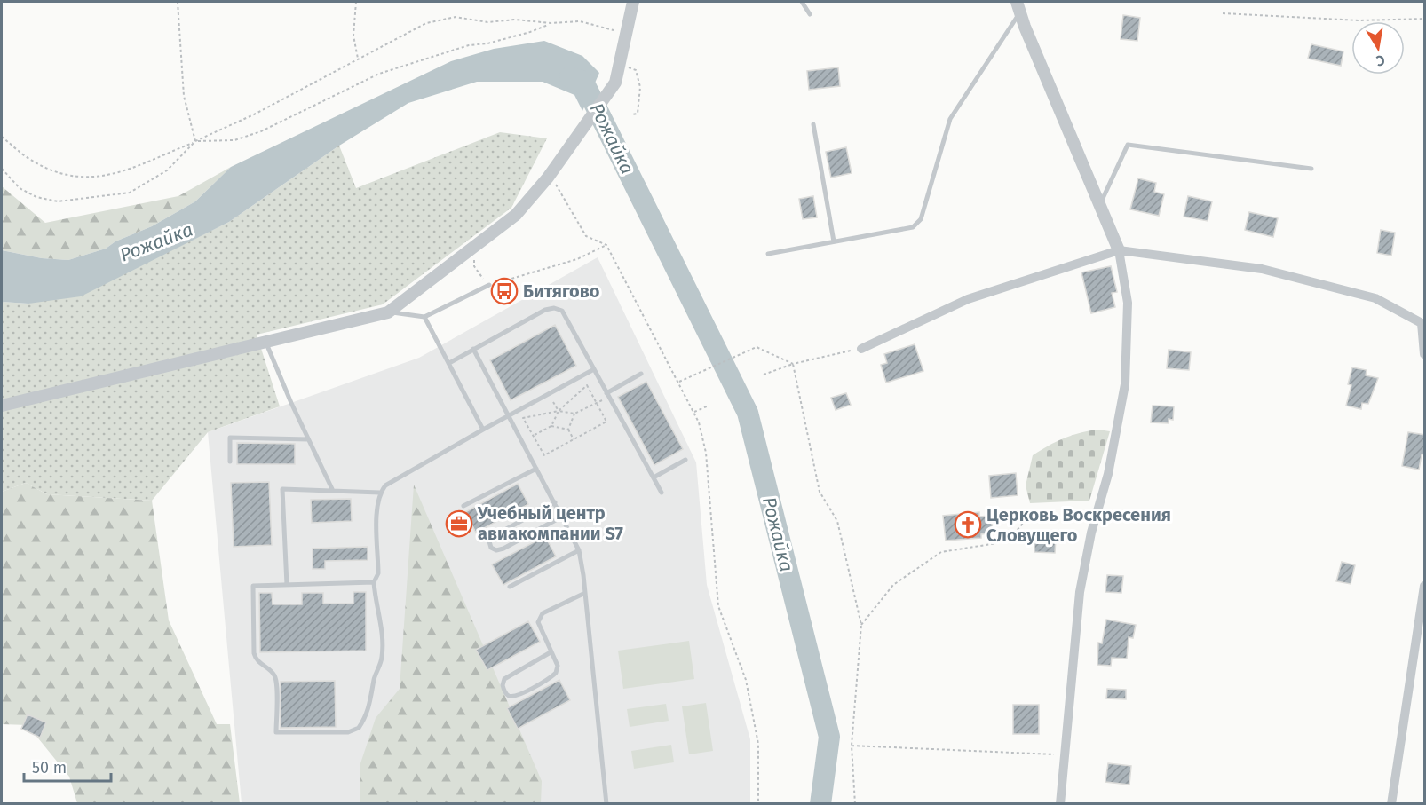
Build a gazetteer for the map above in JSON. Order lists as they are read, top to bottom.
{
  "water": ["Рожайка"],
  "places": {
    "bus stop": ["Битягово"],
    "office": ["Учебный центр авиакомпании S7"],
    "church": ["Церковь Воскресения Словущего"]
  },
  "scale_bar": "50 m",
  "north": "bottom"
}
